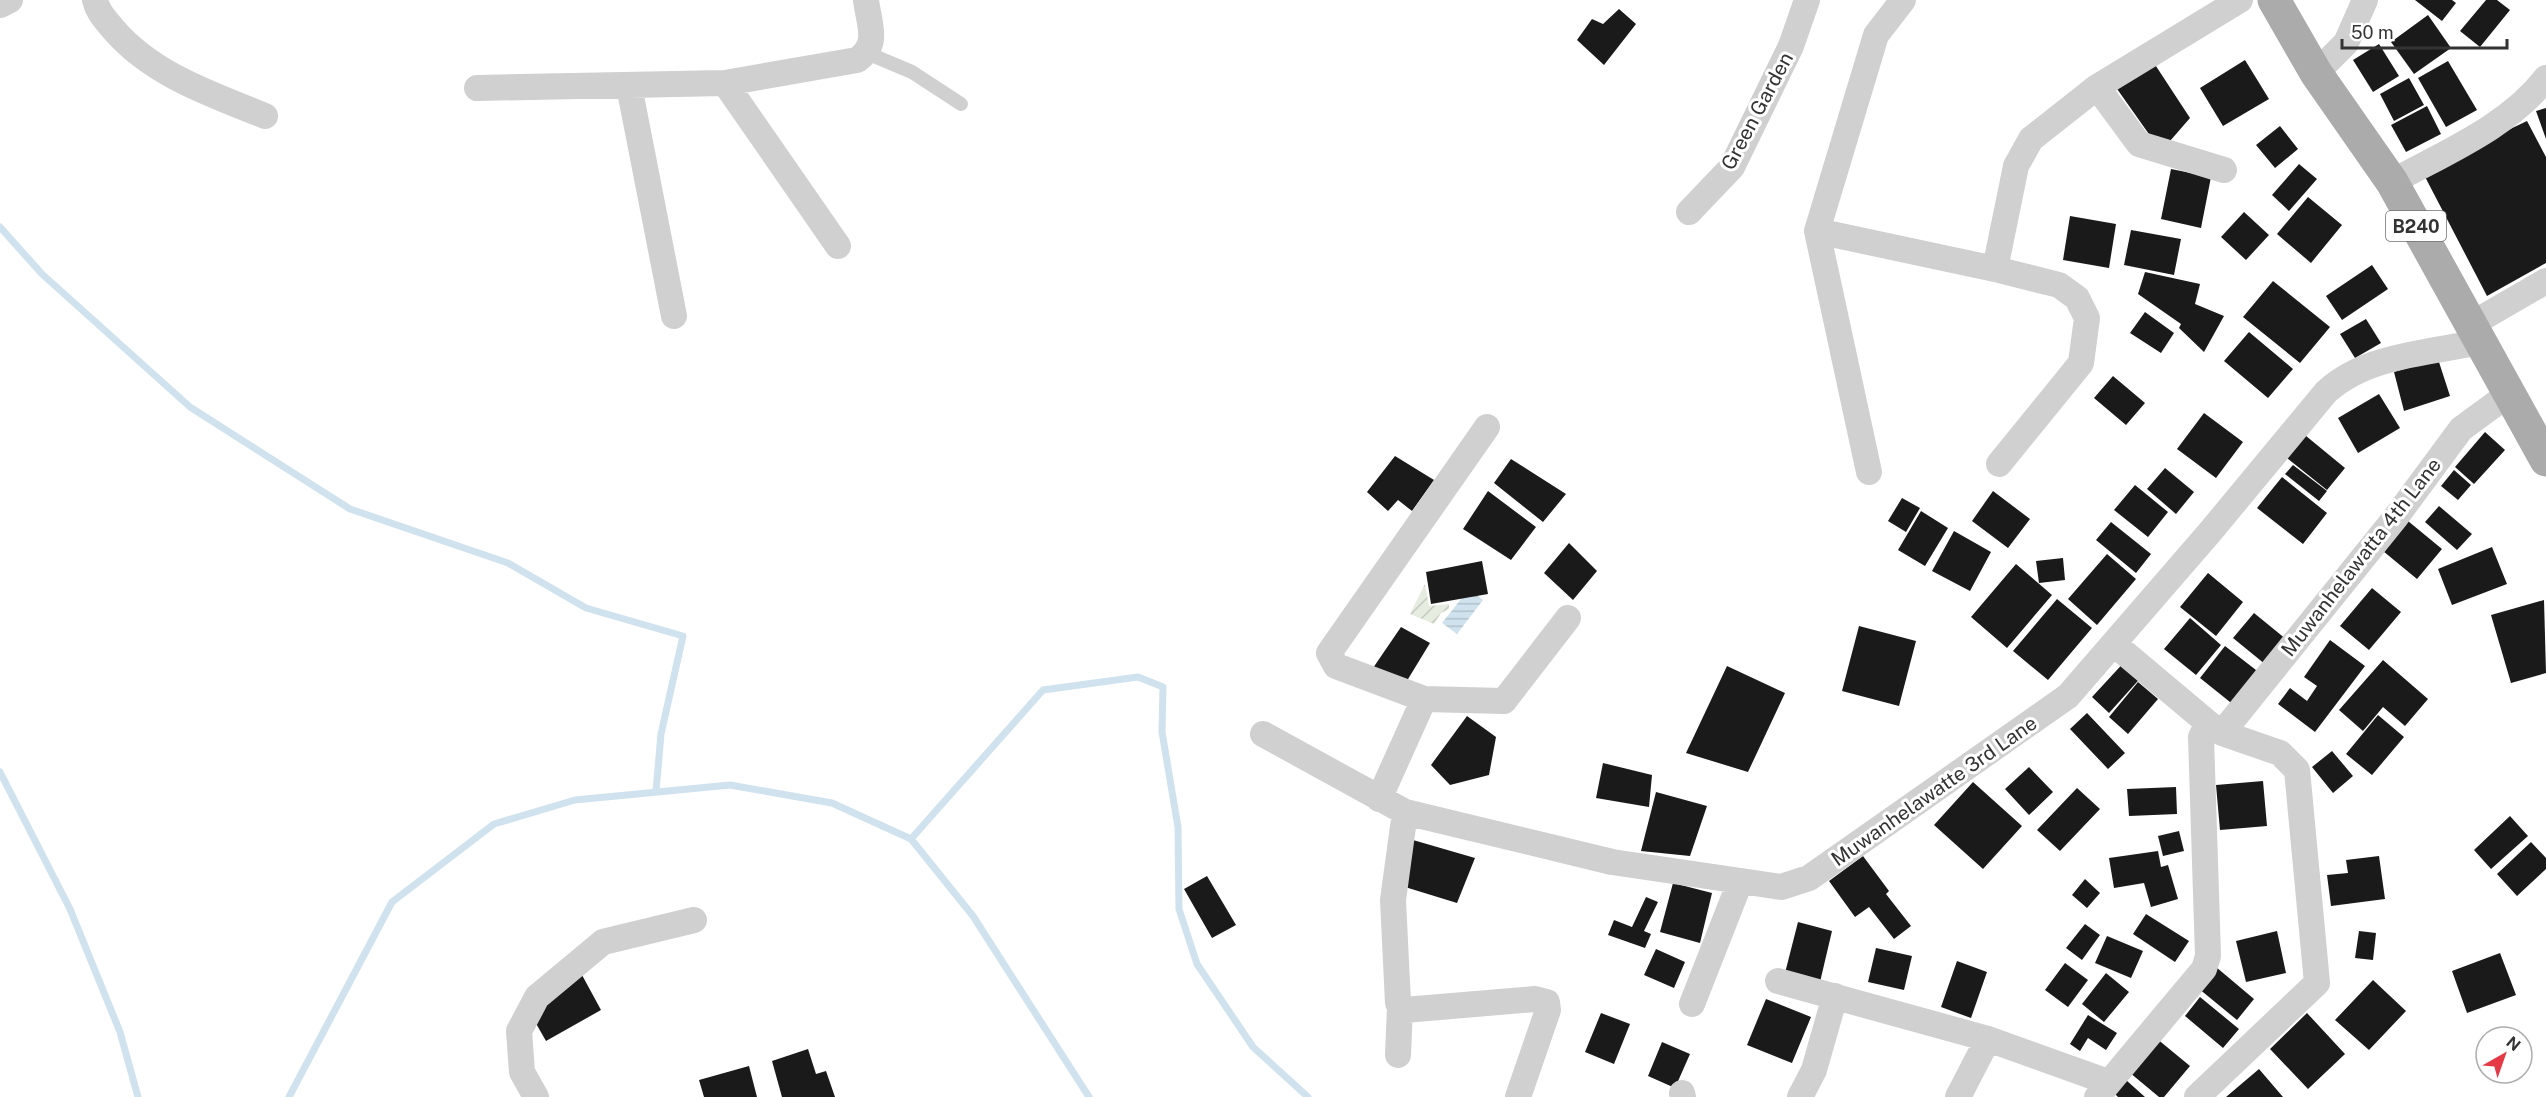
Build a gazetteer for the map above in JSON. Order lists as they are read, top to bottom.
{
  "streets": {
    "main road": ["B240"],
    "street": ["Green Garden", "Muwanhelawatta 4th Lane", "Muwanhelawatte 3rd Lane"]
  },
  "crossings": [
    ["B240", "Muwanhelawatta 4th Lane"],
    ["B240", "Muwanhelawatte 3rd Lane"]
  ],
  "scale_bar": "50 m",
  "north": "top right"
}
